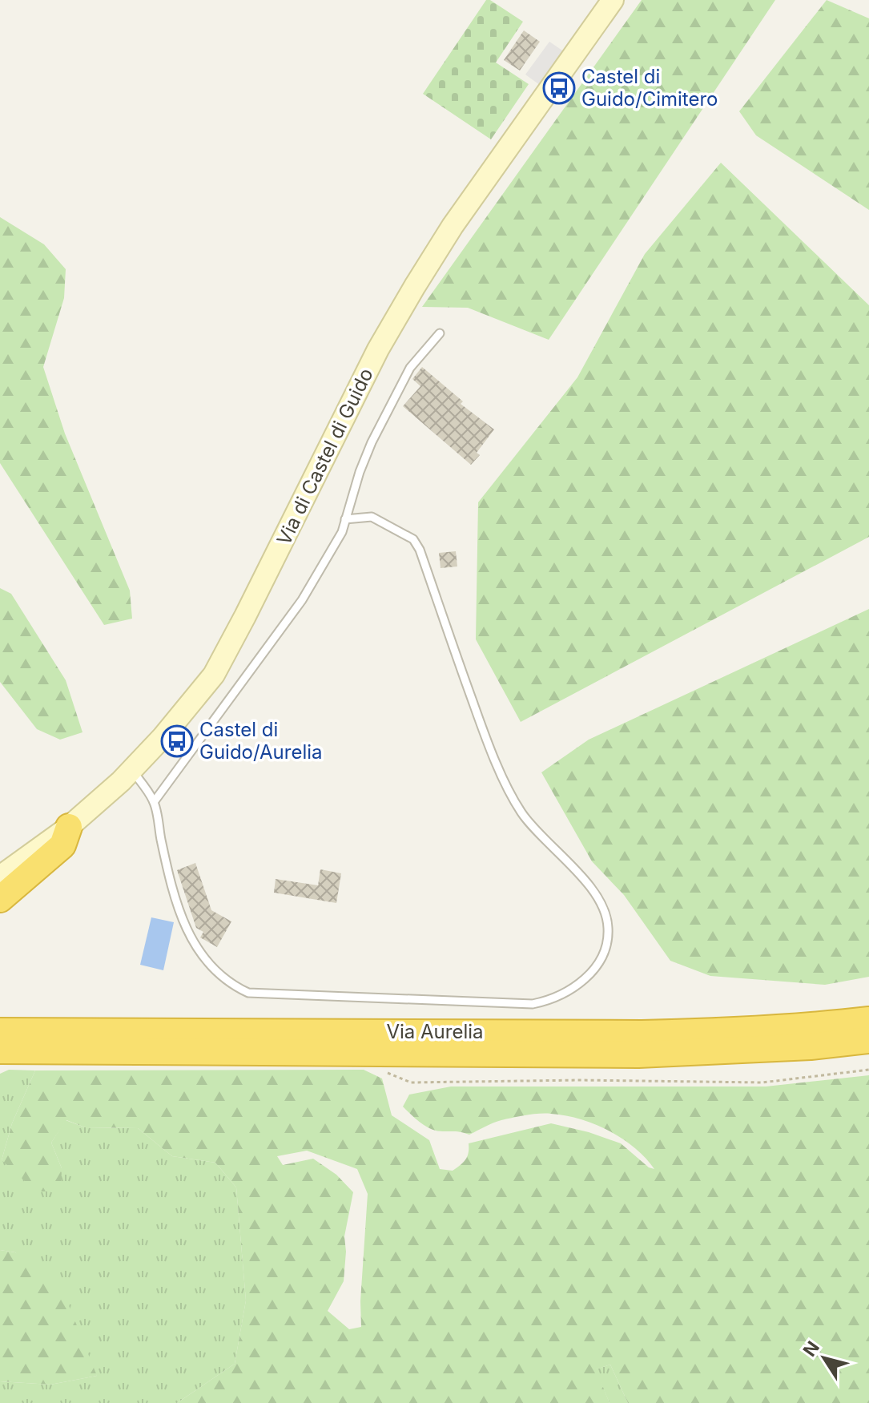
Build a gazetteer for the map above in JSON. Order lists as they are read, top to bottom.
{
  "streets": {
    "highway": ["Via Aurelia"],
    "street": ["Via di Castel di Guido"]
  },
  "places": {
    "bus stop": ["Castel di Guido/Cimitero", "Castel di Guido/Aurelia"]
  },
  "north": "top left"
}
